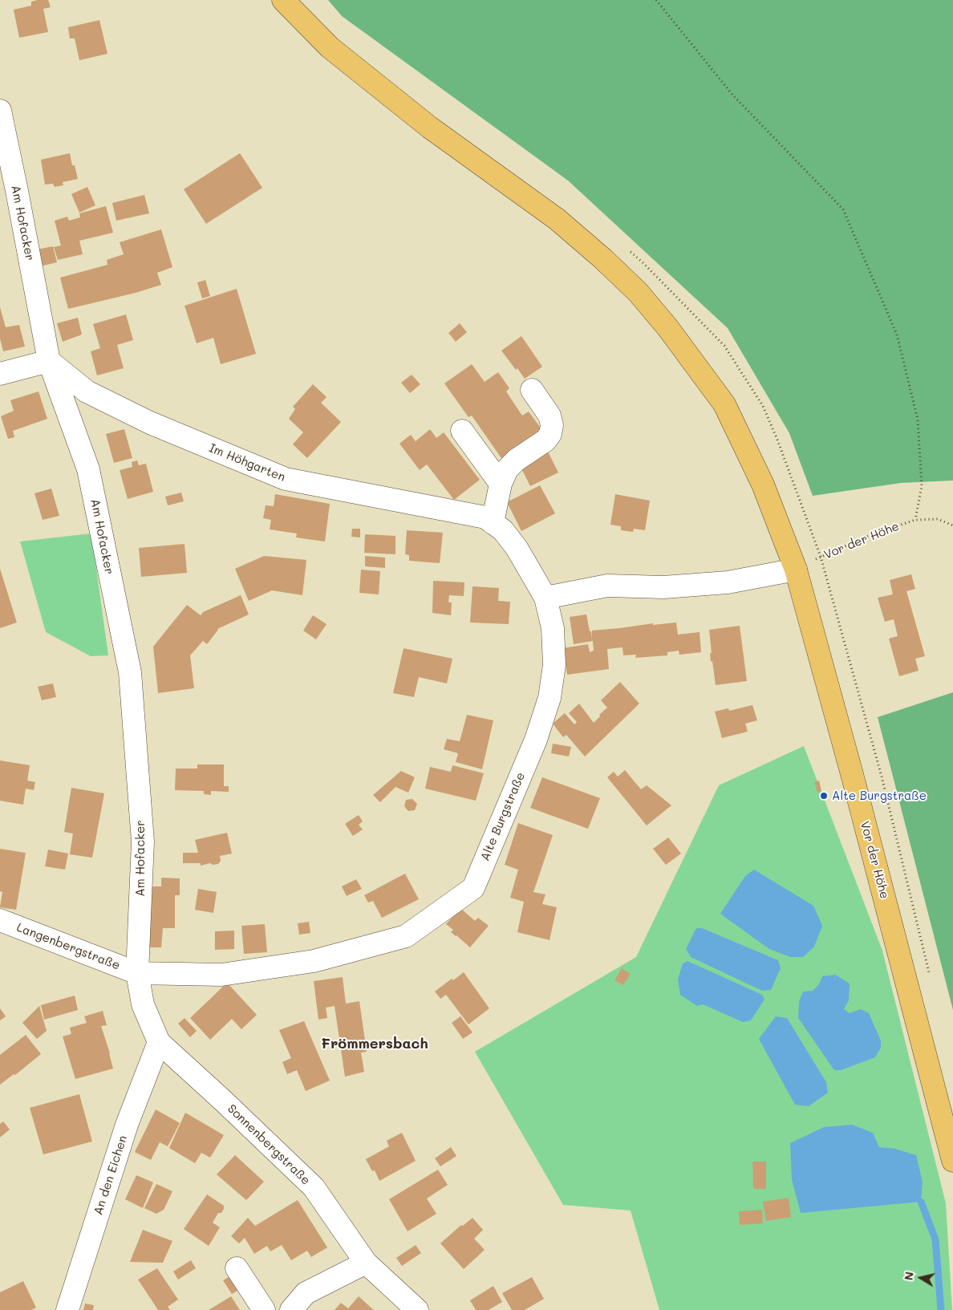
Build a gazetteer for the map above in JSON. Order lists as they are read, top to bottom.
{
  "streets": {
    "main road": ["Vor der Höhe"],
    "street": [
      "Am Hofacker",
      "Im Höhgarten",
      "Alte Burgstraße",
      "Langenbergstraße",
      "Sonnenbergstraße",
      "An den Eichen"
    ]
  },
  "crossings": [
    ["Am Hofacker", "Im Höhgarten"],
    ["Am Hofacker", "Alte Burgstraße"],
    ["Am Hofacker", "Langenbergstraße"],
    ["Am Hofacker", "Sonnenbergstraße"],
    ["Im Höhgarten", "Alte Burgstraße"],
    ["Alte Burgstraße", "Langenbergstraße"],
    ["Alte Burgstraße", "Sonnenbergstraße"],
    ["Langenbergstraße", "Sonnenbergstraße"],
    ["Sonnenbergstraße", "An den Eichen"]
  ],
  "districts": ["Frömmersbach"],
  "places": ["Alte Burgstraße"],
  "north": "left"
}
